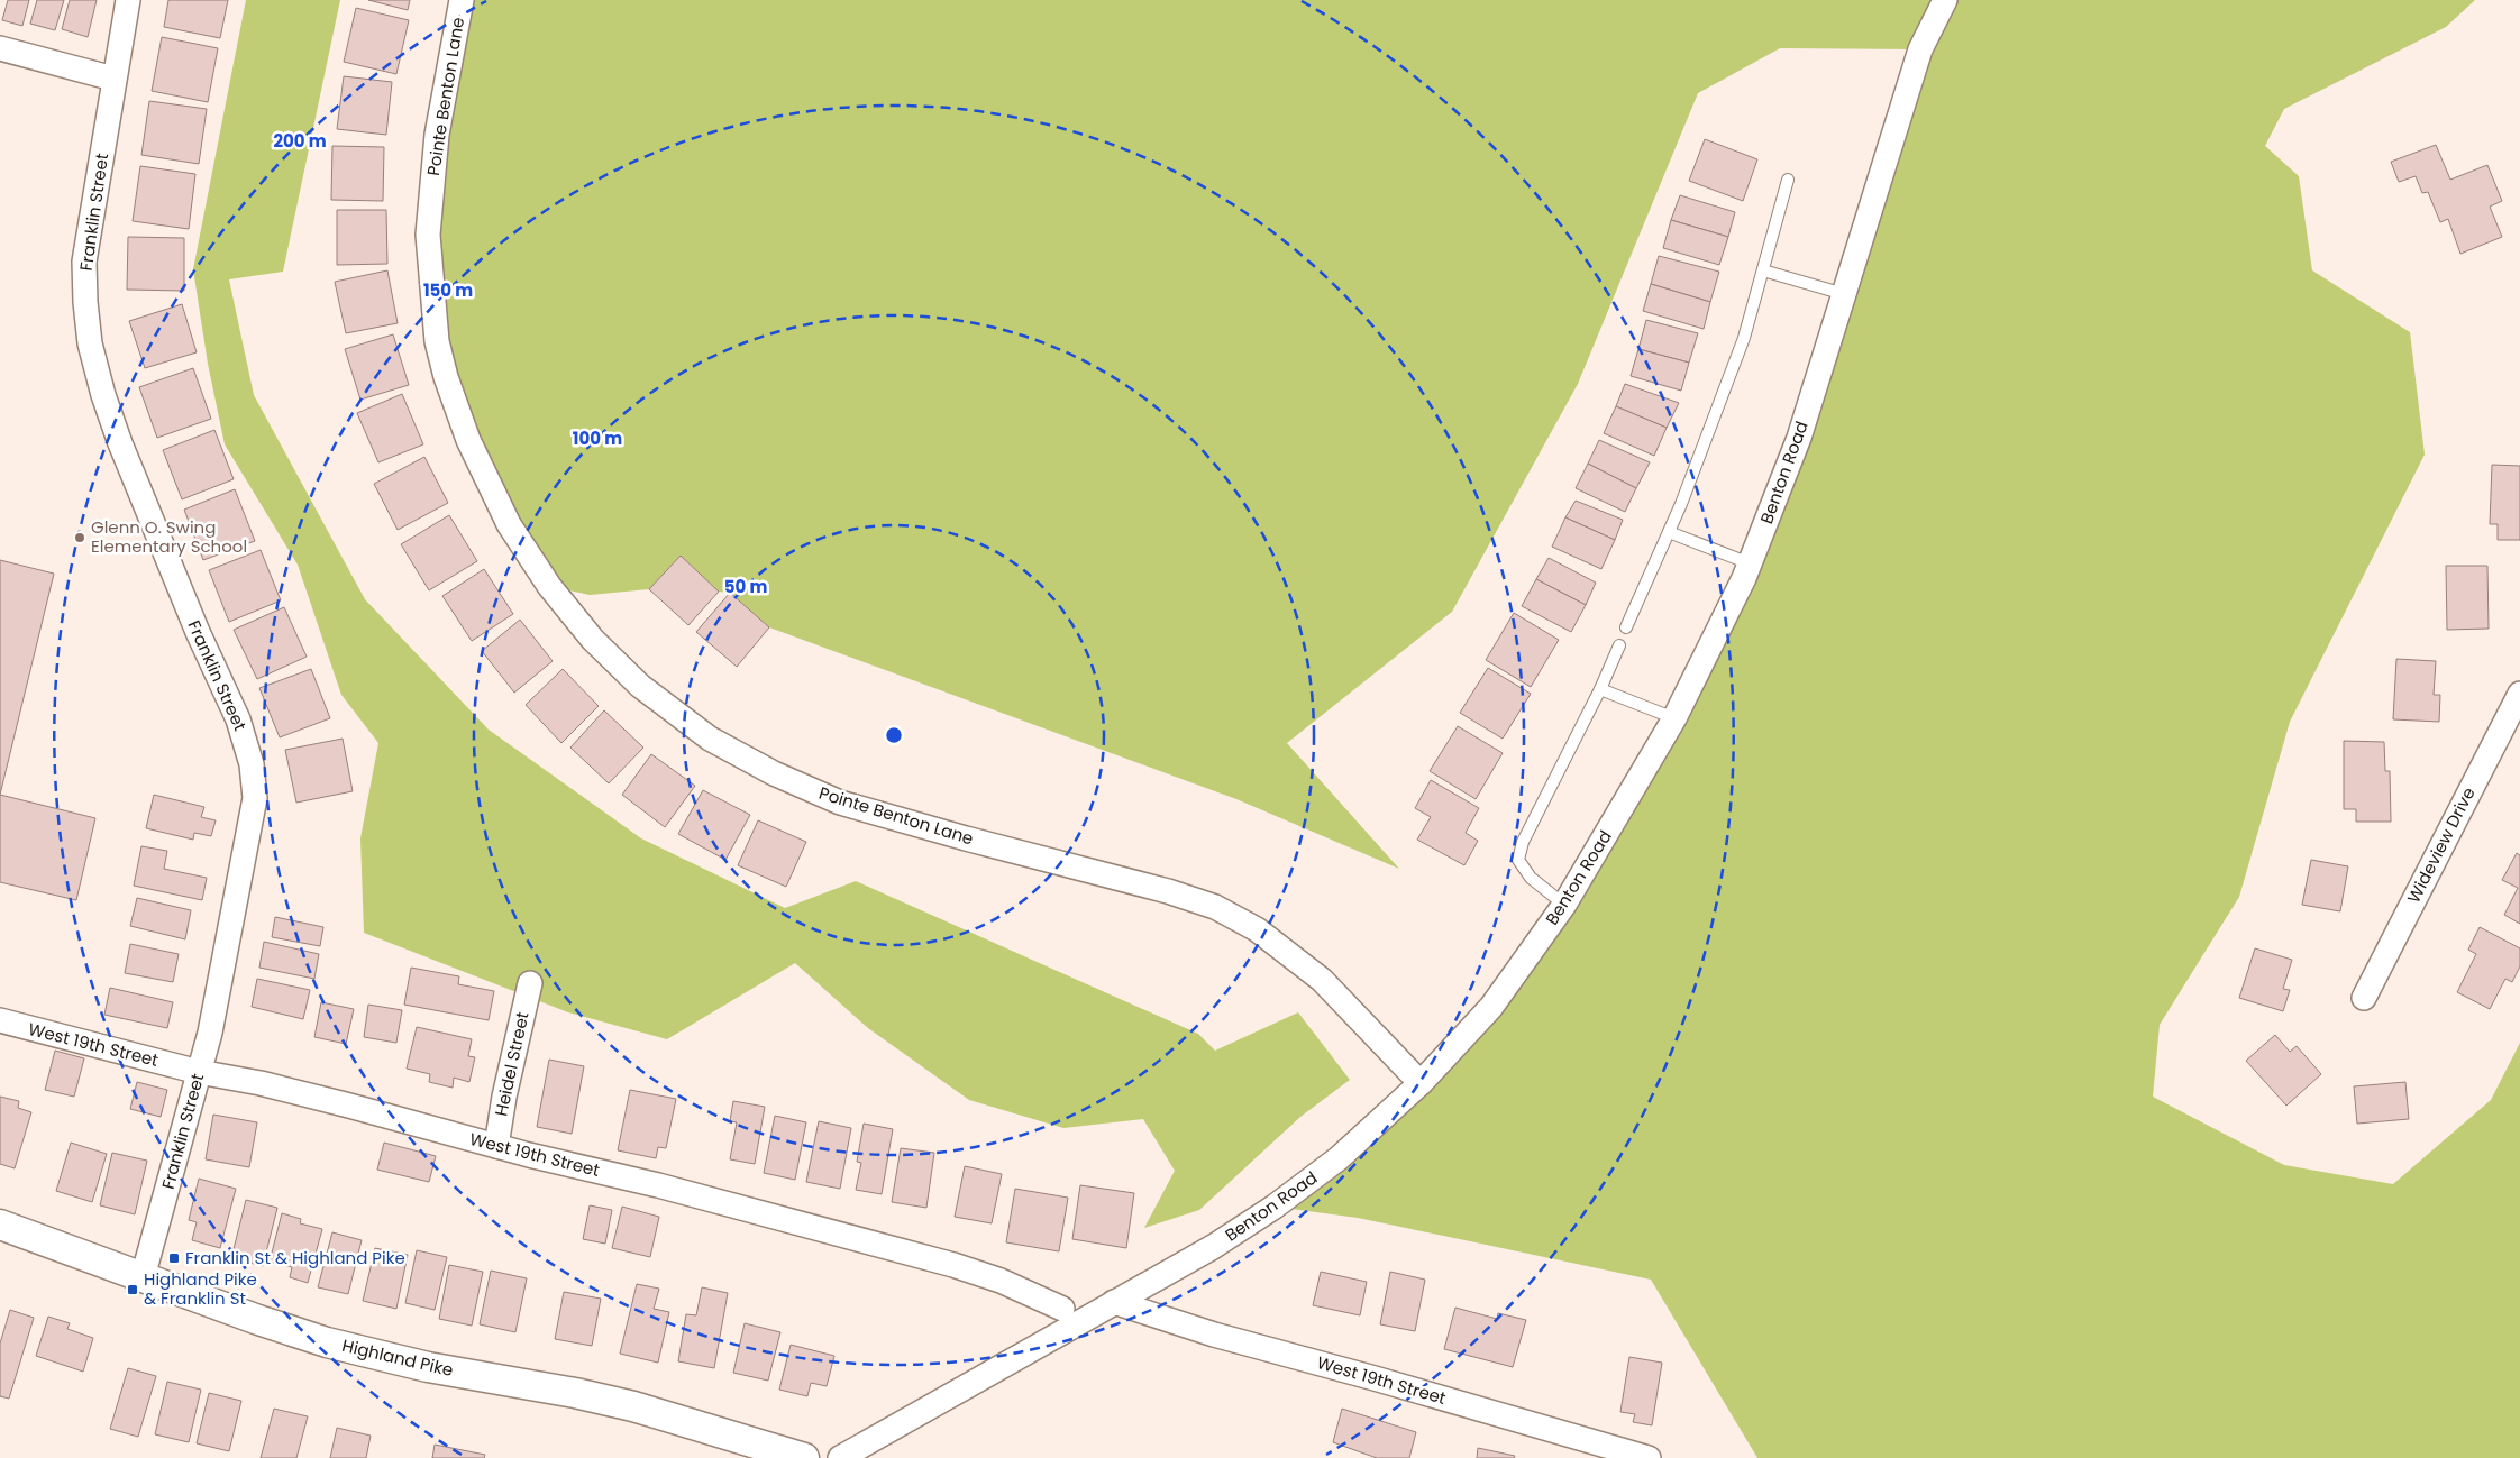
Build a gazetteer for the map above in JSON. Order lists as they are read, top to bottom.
{
  "streets": {
    "street": [
      "Pointe Benton Lane",
      "Franklin Street",
      "Benton Road",
      "Wideview Drive",
      "West 19th Street",
      "Heidel Street",
      "Highland Pike"
    ]
  },
  "crossings": [
    ["Pointe Benton Lane", "Benton Road"],
    ["Franklin Street", "West 19th Street"],
    ["Franklin Street", "Highland Pike"],
    ["Benton Road", "West 19th Street"],
    ["West 19th Street", "Heidel Street"]
  ],
  "places": {
    "other": ["Glenn O. Swing Elementary School"],
    "transit": ["Franklin St & Highland Pike", "Highland Pike & Franklin St"]
  },
  "rings": [
    "200 m",
    "150 m",
    "100 m",
    "50 m"
  ]
}
